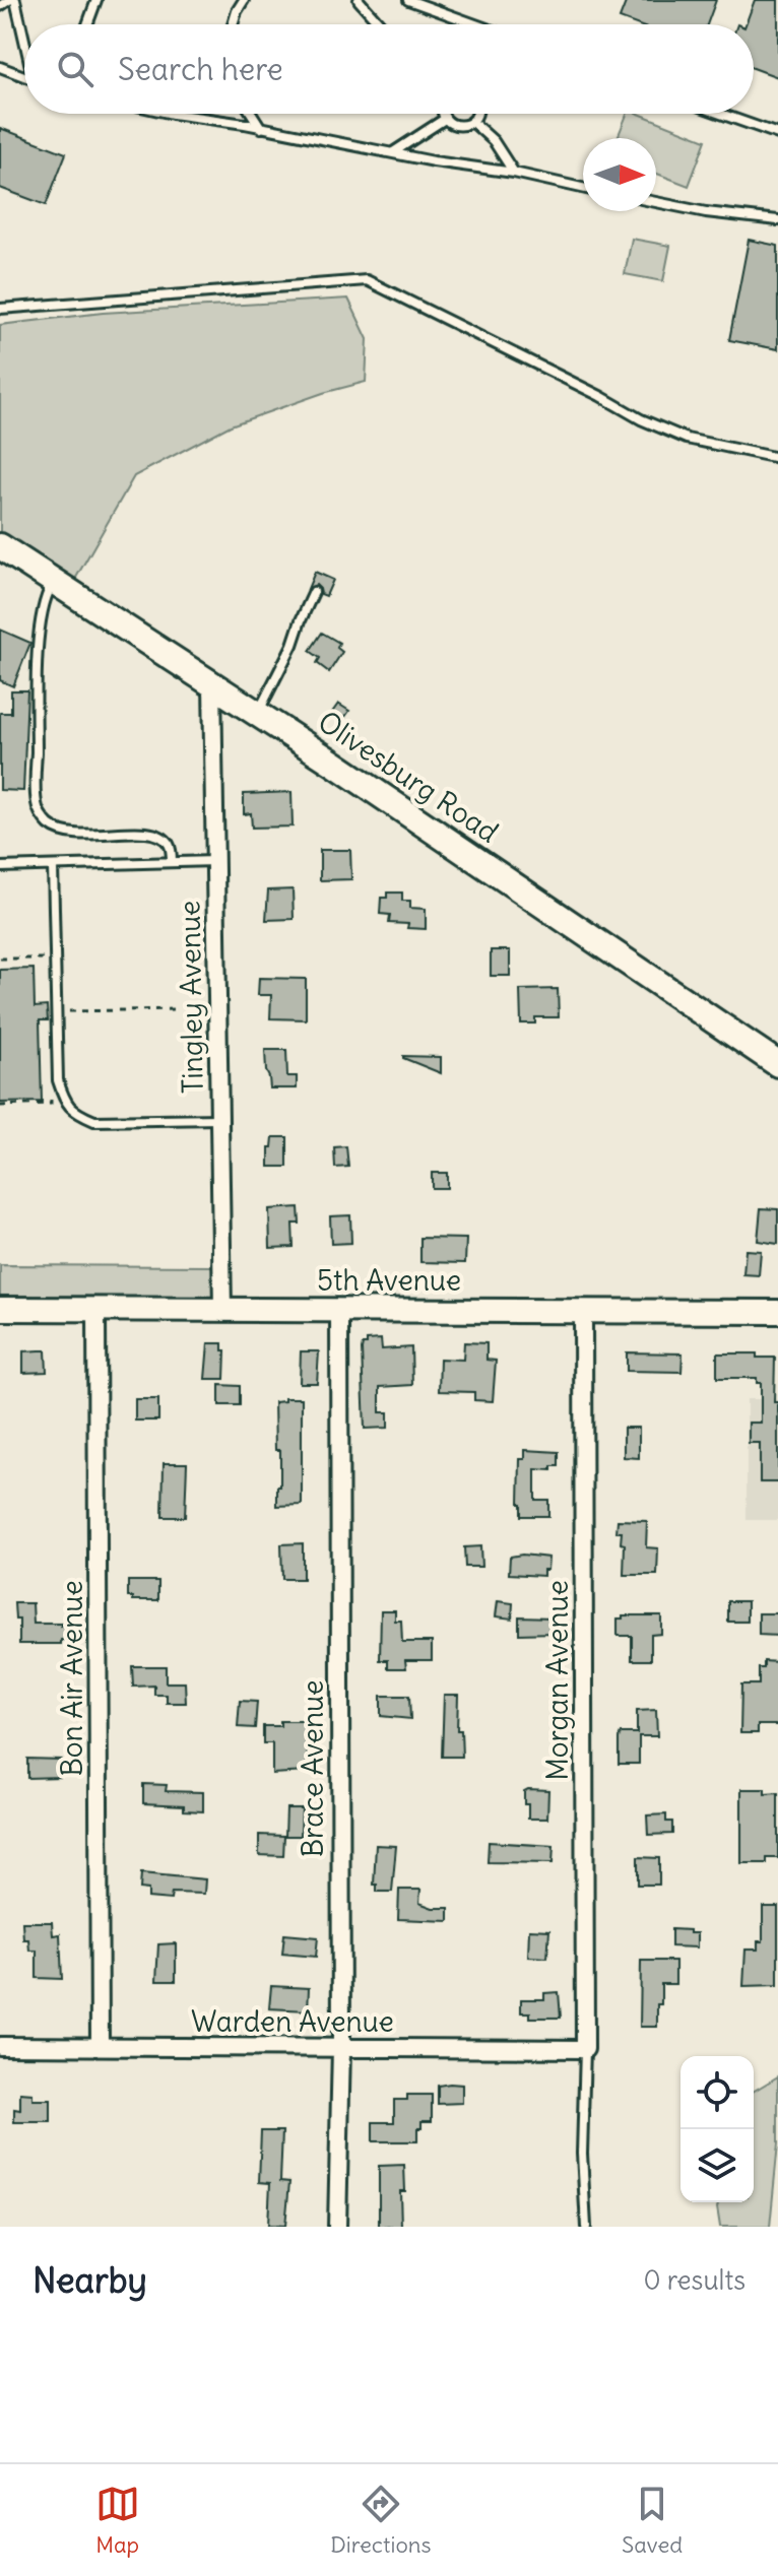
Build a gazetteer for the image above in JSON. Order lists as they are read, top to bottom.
{
  "streets": {
    "main road": ["Olivesburg Road"],
    "street": [
      "Tingley Avenue",
      "5th Avenue",
      "Bon Air Avenue",
      "Morgan Avenue",
      "Brace Avenue",
      "Warden Avenue"
    ]
  },
  "crossings": [
    ["Olivesburg Road", "Tingley Avenue"],
    ["Tingley Avenue", "5th Avenue"],
    ["5th Avenue", "Bon Air Avenue"],
    ["5th Avenue", "Morgan Avenue"],
    ["5th Avenue", "Brace Avenue"],
    ["Bon Air Avenue", "Warden Avenue"],
    ["Morgan Avenue", "Warden Avenue"],
    ["Brace Avenue", "Warden Avenue"]
  ],
  "north": "right",
  "page": {
    "search": "Search here",
    "heading": ["Nearby", "0 results"],
    "nav": ["Map", "Directions", "Saved"]
  }
}
